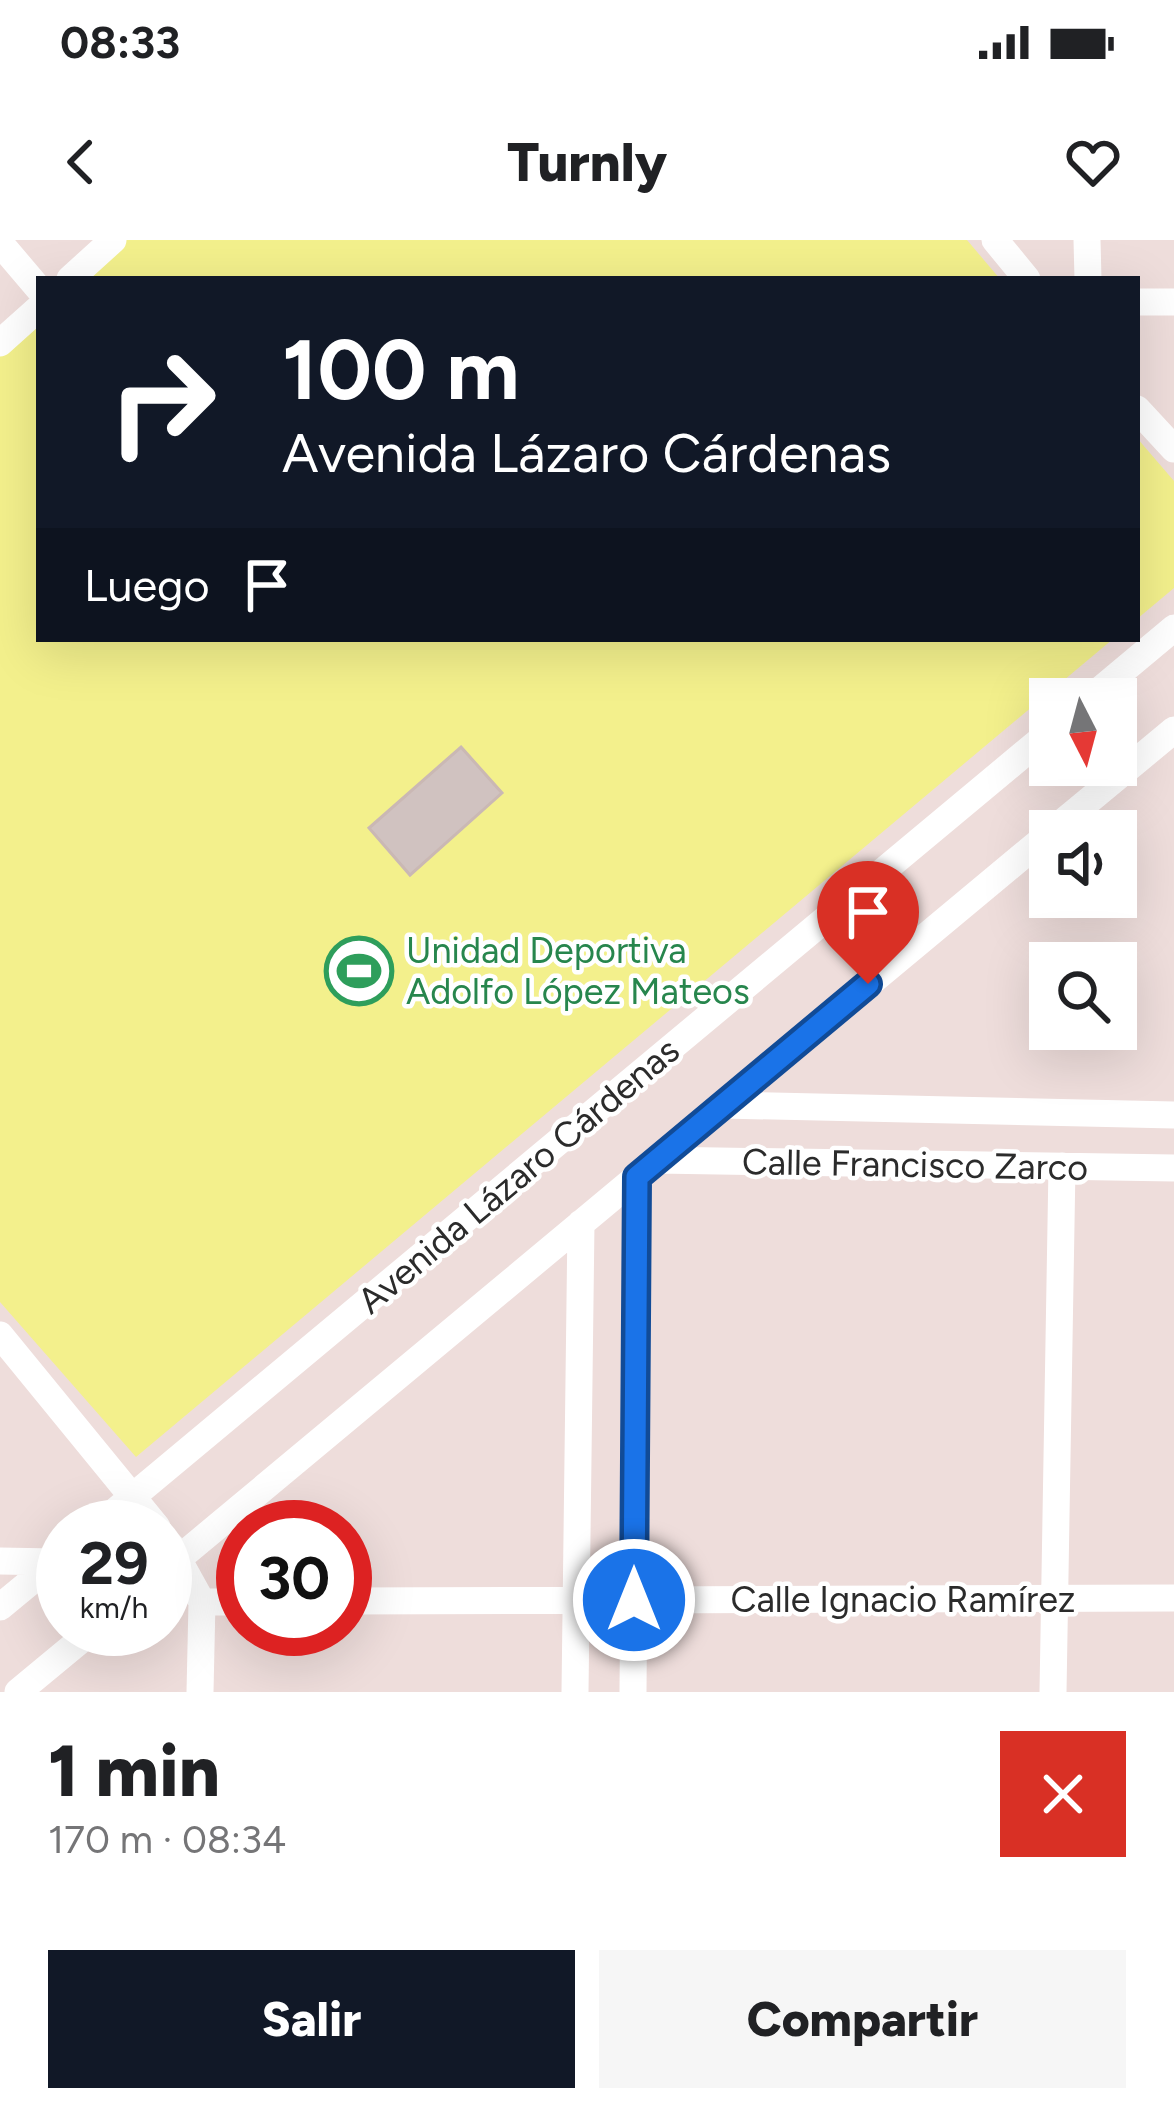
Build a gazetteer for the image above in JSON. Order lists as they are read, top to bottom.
{
  "streets": {
    "street": ["Calle Francisco Zarco", "Avenida Lázaro Cárdenas", "Calle Ignacio Ramírez"]
  },
  "places": {
    "sports": ["Unidad Deportiva Adolfo López Mateos"]
  },
  "north": "bottom",
  "page": {
    "status": "08:33",
    "header": "Turnly",
    "turn": ["100 m", "Avenida Lázaro Cárdenas"],
    "then": "Luego",
    "speed": "29 km/h",
    "limit": "30",
    "heading": ["1 min", "170 m · 08:34"],
    "buttons": ["Salir", "Compartir"]
  }
}
